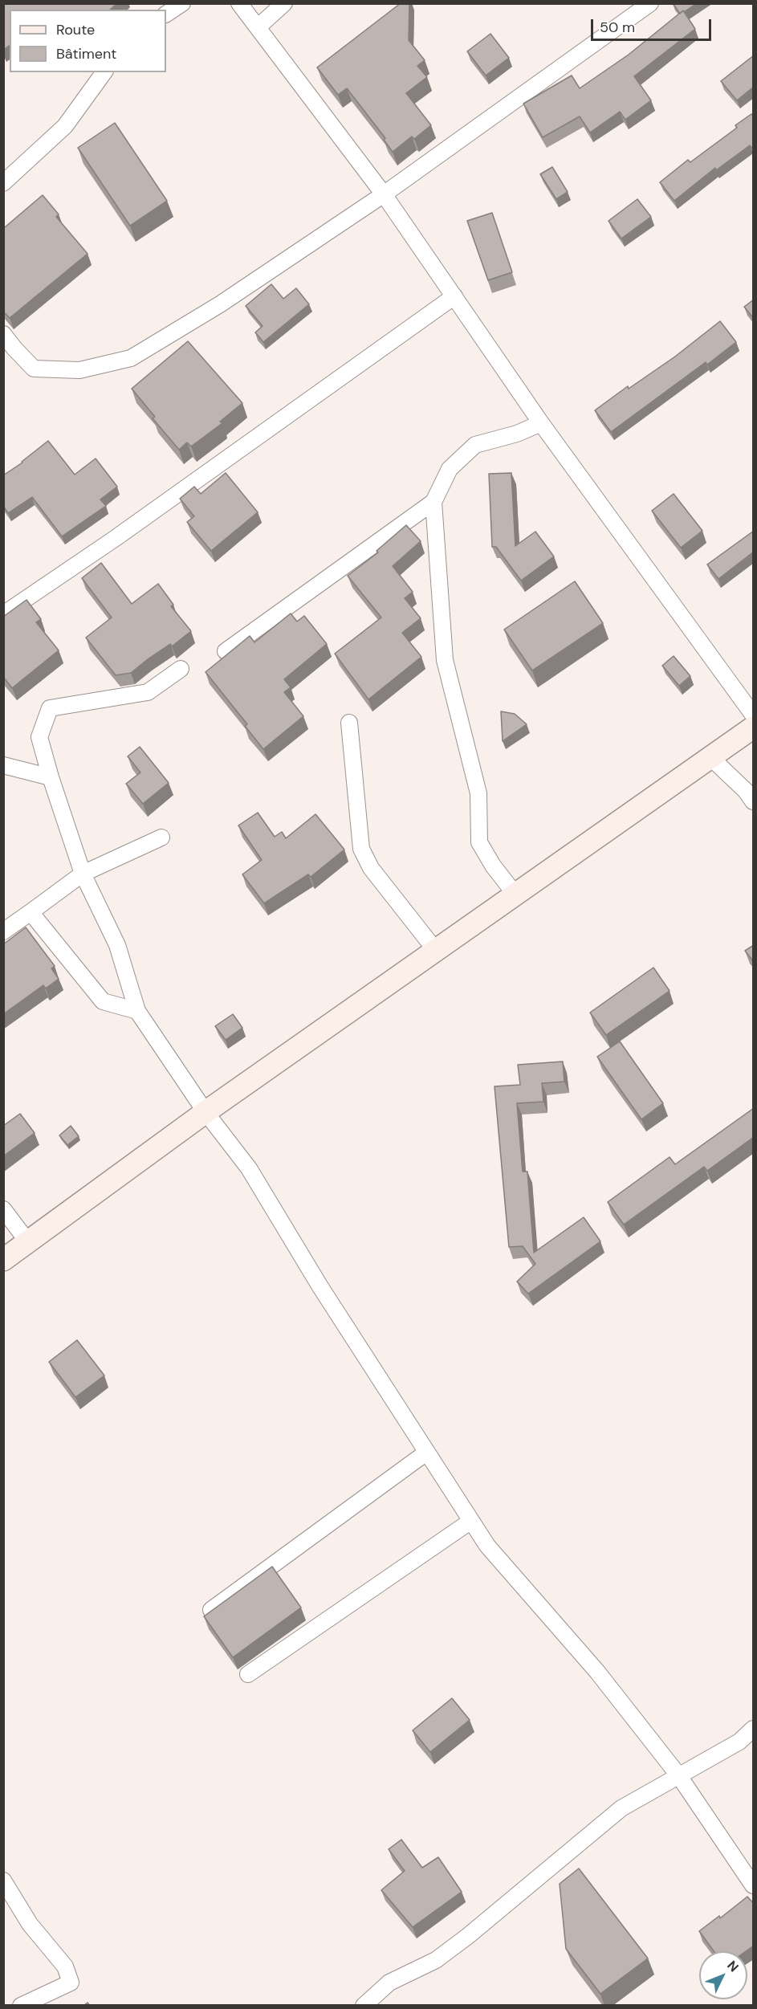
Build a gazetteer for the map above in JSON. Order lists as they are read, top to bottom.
{
  "legend": ["Route", "Bâtiment"],
  "scale_bar": "50 m",
  "north": "top right"
}
